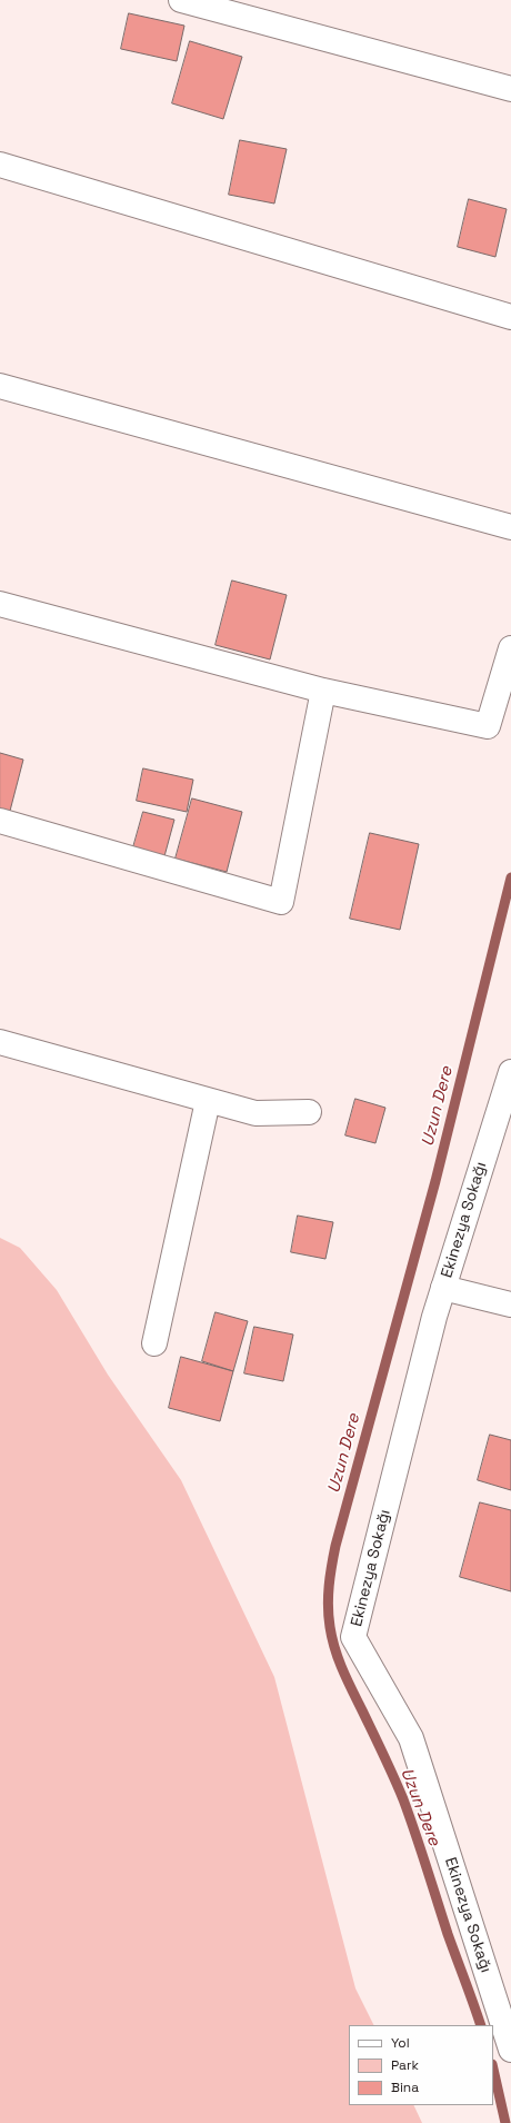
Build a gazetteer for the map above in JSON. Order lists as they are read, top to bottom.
{
  "streets": {
    "street": ["Ekinezya Sokağı"]
  },
  "water": ["Uzun Dere"],
  "legend": ["Yol", "Park", "Bina"]
}
